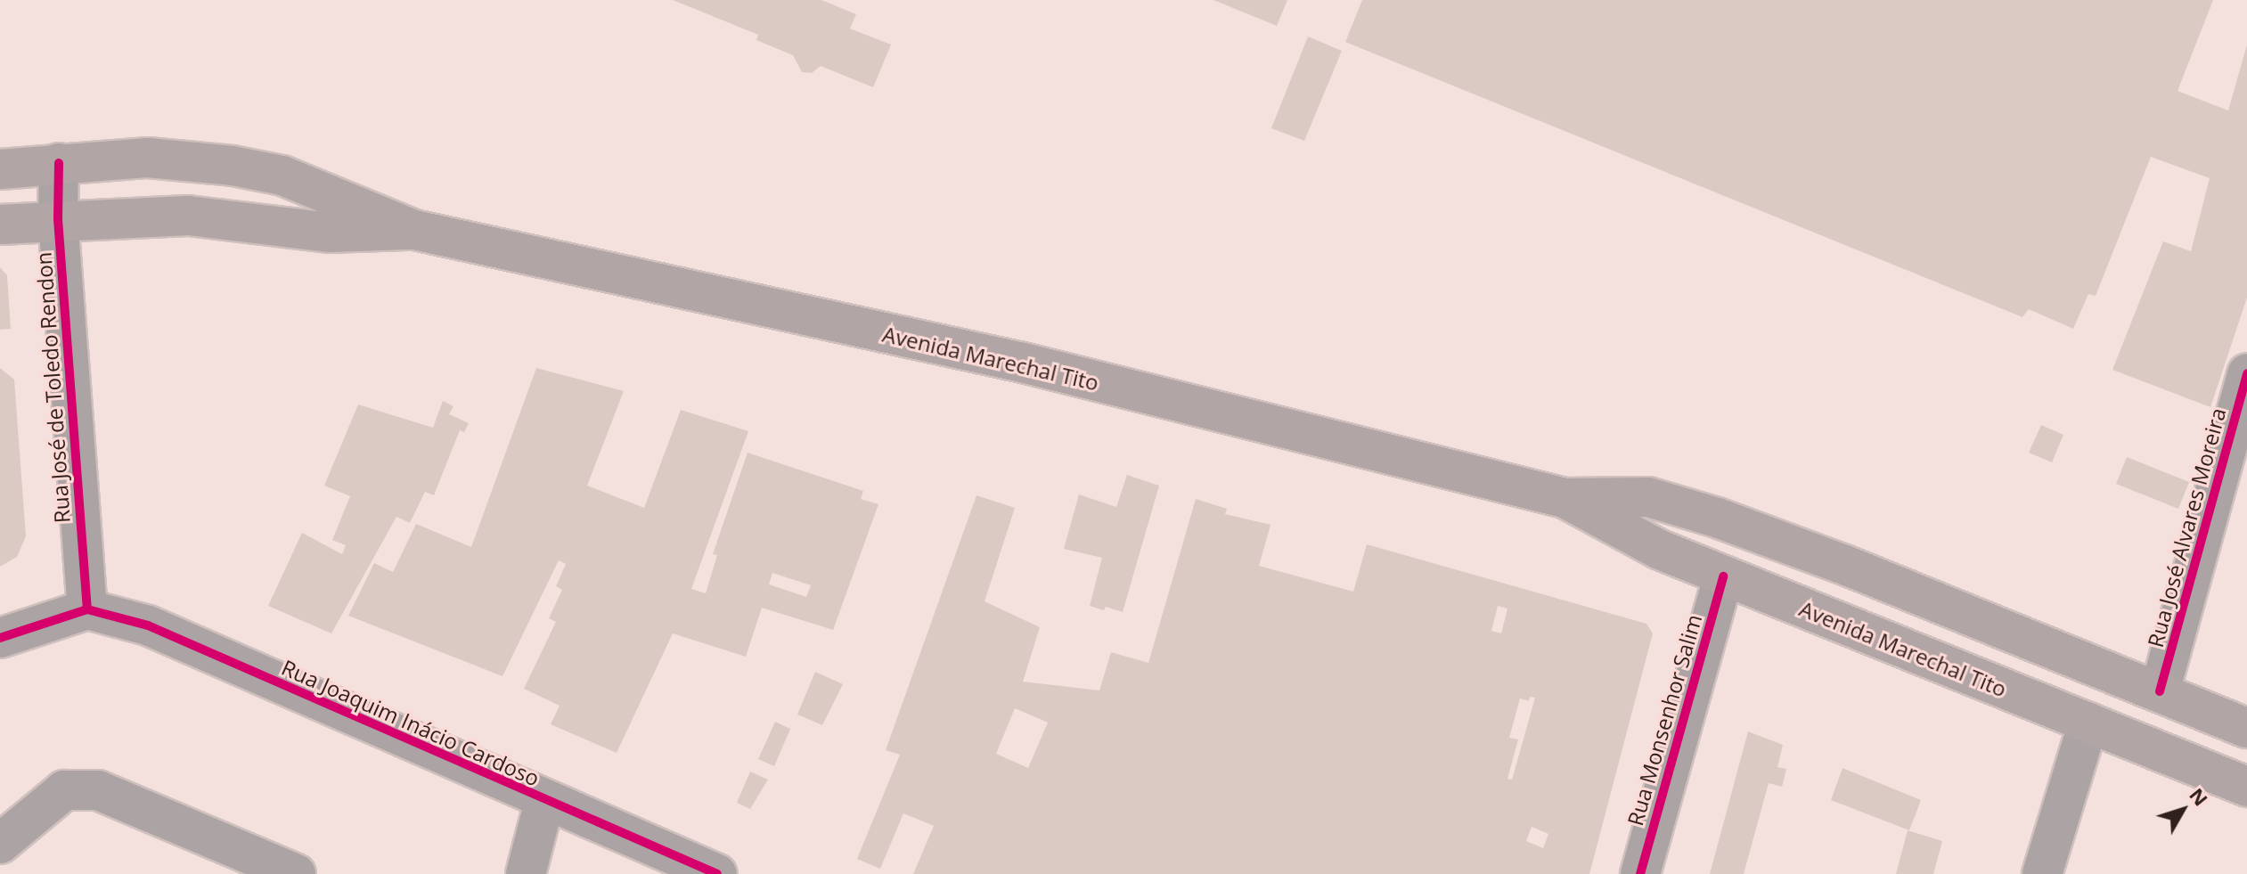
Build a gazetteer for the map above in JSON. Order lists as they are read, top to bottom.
{
  "streets": {
    "main road": ["Avenida Marechal Tito"],
    "street": [
      "Rua José de Toledo Rendon",
      "Rua José Alvares Moreira",
      "Rua Monsenhor Salim",
      "Rua Joaquim Inácio Cardoso"
    ]
  },
  "crossings": [
    ["Avenida Marechal Tito", "Rua José de Toledo Rendon"],
    ["Avenida Marechal Tito", "Rua José Alvares Moreira"],
    ["Avenida Marechal Tito", "Rua Monsenhor Salim"],
    ["Rua José de Toledo Rendon", "Rua Joaquim Inácio Cardoso"]
  ],
  "north": "top right"
}
